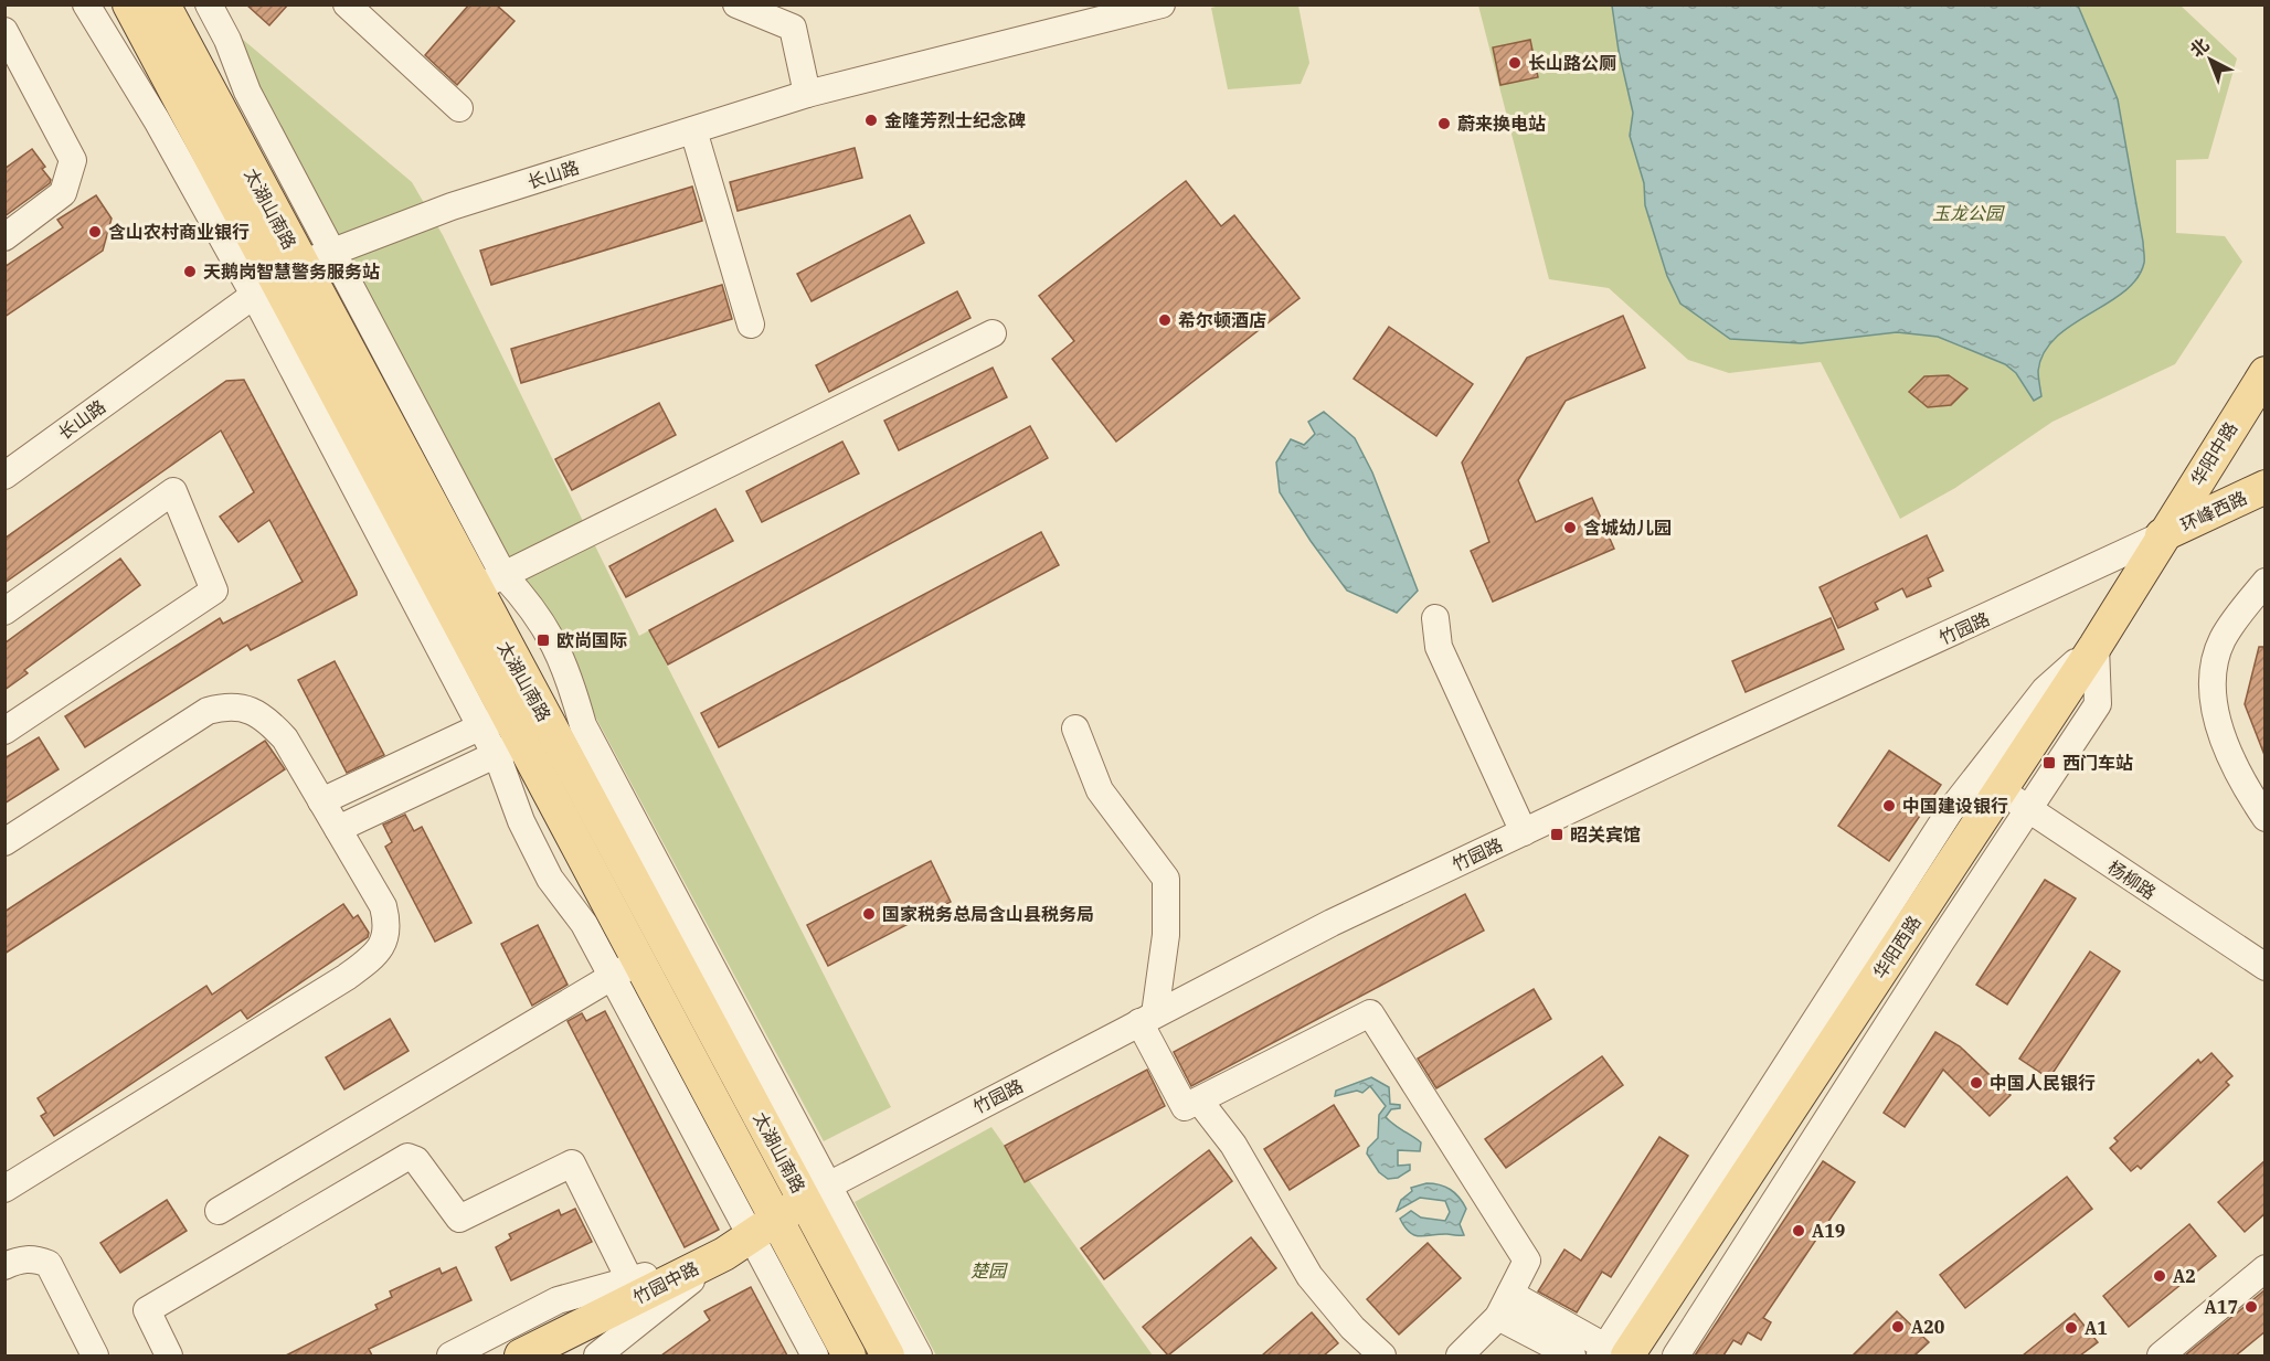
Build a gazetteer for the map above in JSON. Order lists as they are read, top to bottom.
{
  "streets": {
    "main road": [
      "太湖山南路",
      "华阳中路",
      "环峰西路",
      "华阳西路",
      "竹园中路"
    ],
    "street": ["长山路", "竹园路", "杨柳路"]
  },
  "crossings": [
    ["长山路", "太湖山南路"],
    ["太湖山南路", "竹园路"],
    ["太湖山南路", "竹园中路"],
    ["华阳中路", "环峰西路"],
    ["华阳中路", "竹园路"],
    ["华阳中路", "华阳西路"],
    ["环峰西路", "竹园路"],
    ["环峰西路", "华阳西路"],
    ["竹园路", "华阳西路"],
    ["竹园路", "竹园中路"],
    ["杨柳路", "华阳西路"]
  ],
  "parks": ["玉龙公园", "楚园"],
  "places": {
    "other": [
      "长山路公厕",
      "金隆芳烈士纪念碑",
      "蔚来换电站",
      "含山农村商业银行",
      "天鹅岗智慧警务服务站",
      "希尔顿酒店",
      "含城幼儿园",
      "中国建设银行",
      "国家税务总局含山县税务局",
      "中国人民银行",
      "A19",
      "A2",
      "A17",
      "A20",
      "A1"
    ],
    "transit": ["欧尚国际", "西门车站", "昭关宾馆"]
  },
  "north": "top left"
}
